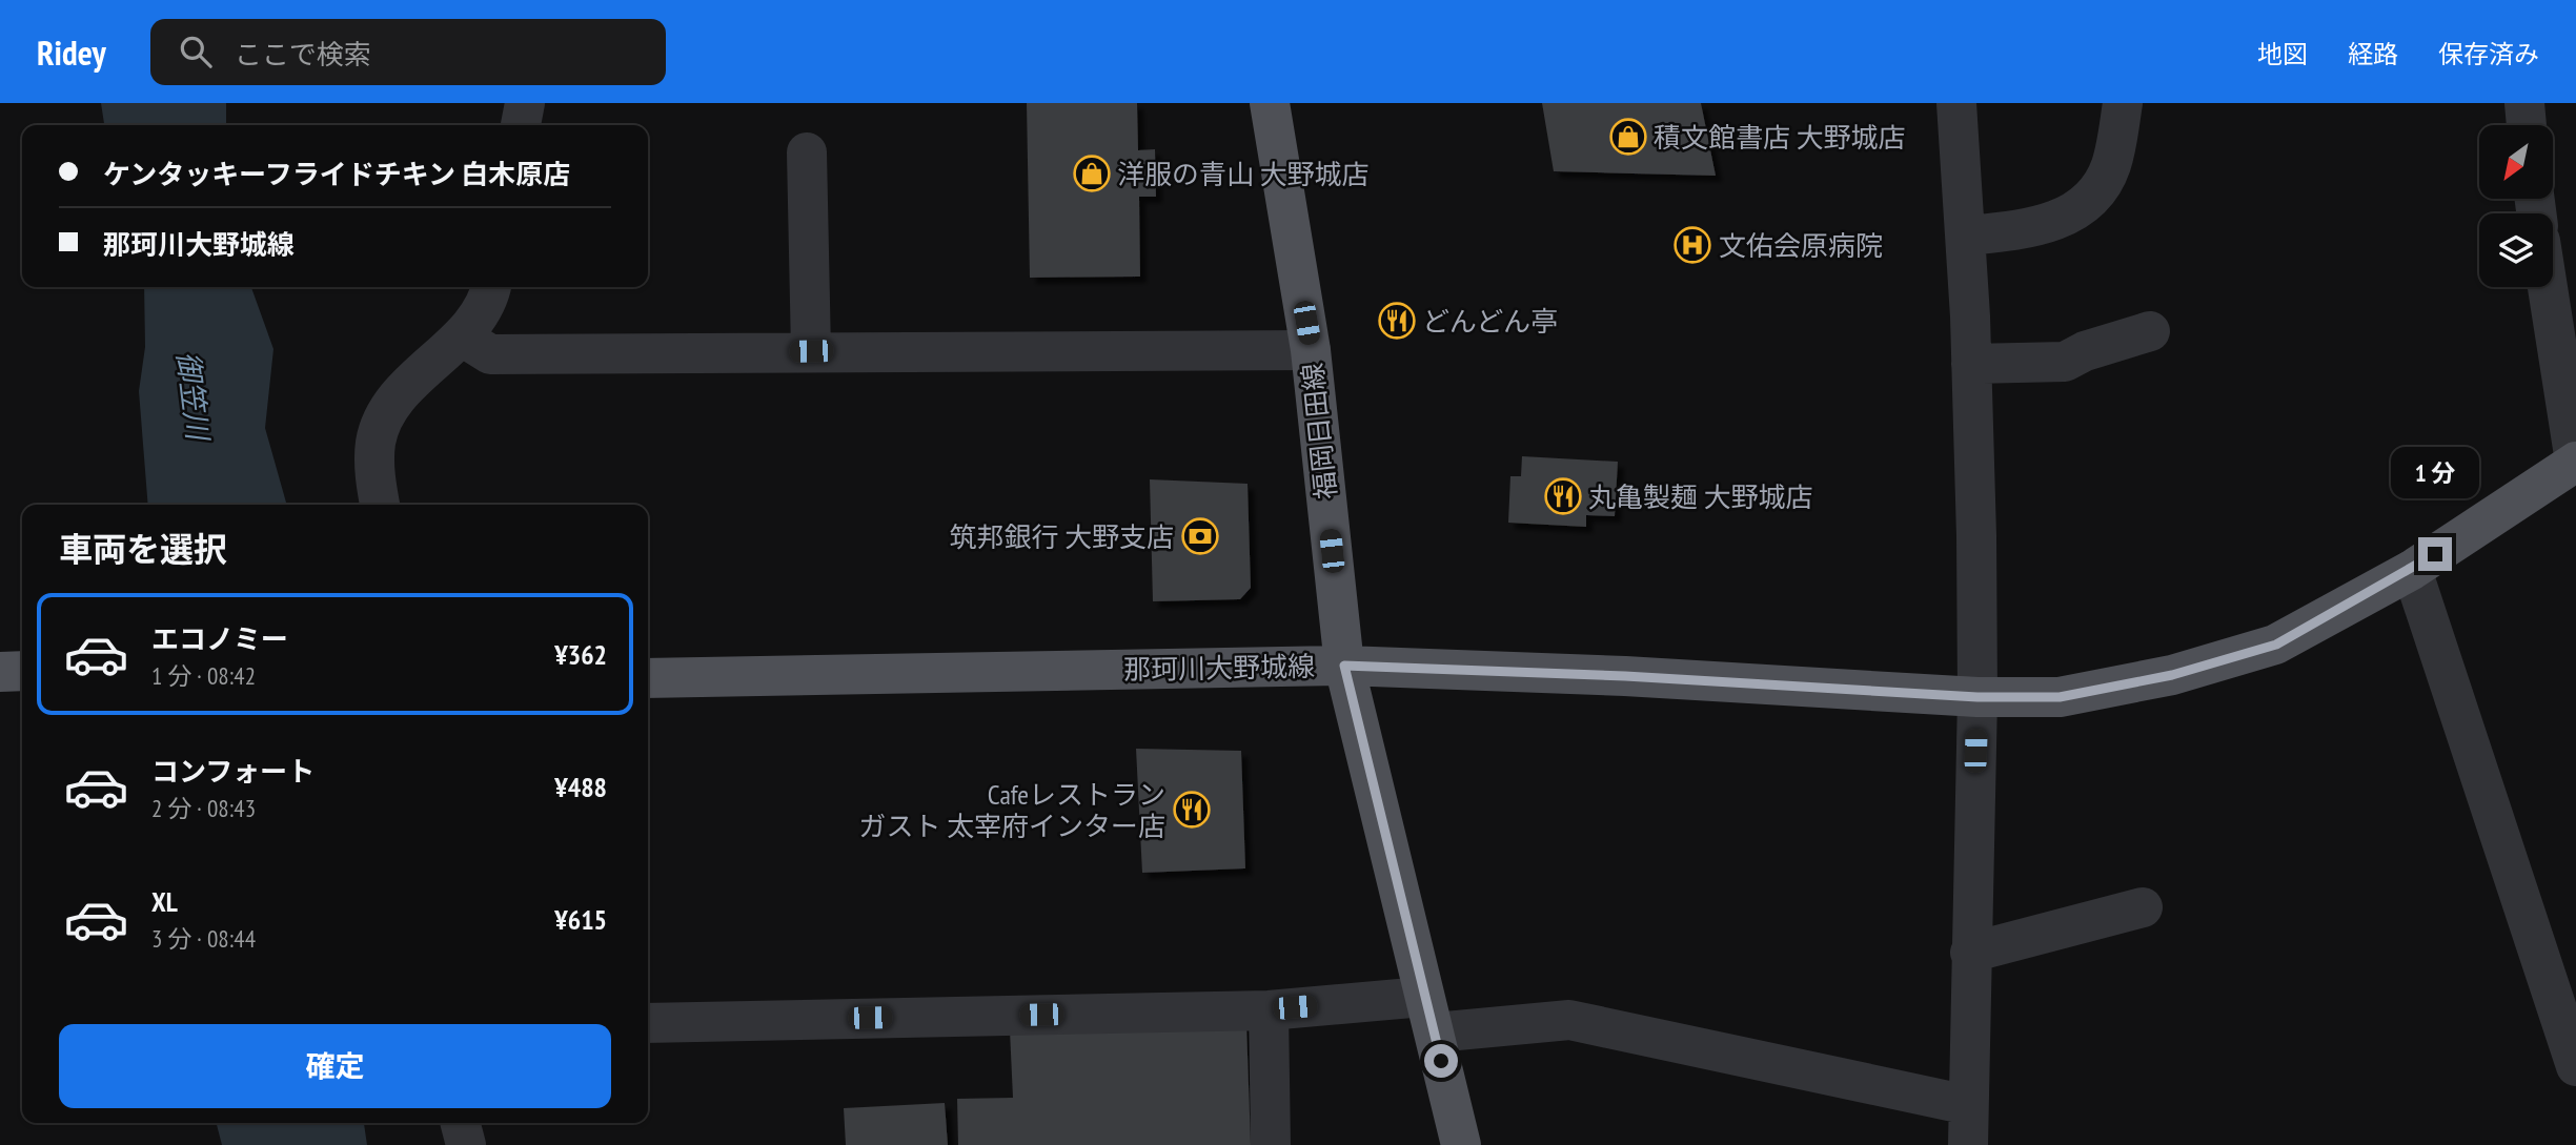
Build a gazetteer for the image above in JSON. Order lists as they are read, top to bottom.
{
  "streets": {
    "main road": ["福岡日田線", "那珂川大野城線"]
  },
  "crossings": [
    ["福岡日田線", "那珂川大野城線"]
  ],
  "water": ["御笠川"],
  "places": {
    "shop": ["積文館書店 大野城店", "洋服の青山 大野城店"],
    "hospital": ["文佑会原病院"],
    "restaurant": ["どんどん亭", "丸亀製麺 大野城店", "Cafeレストラン ガスト 太宰府インター店"],
    "bank": ["筑邦銀行 大野支店"]
  },
  "north": "bottom left",
  "page": {
    "header": "Ridey",
    "search": "ここで検索",
    "nav": ["地図", "経路", "保存済み"],
    "banner": ["ケンタッキーフライドチキン 白木原店", "那珂川大野城線"],
    "bubble": "1 分",
    "heading": "車両を選択",
    "list": [
      {
        "name": "エコノミー",
        "note": "1 分 · 08:42",
        "value": "¥362"
      },
      {
        "name": "コンフォート",
        "note": "2 分 · 08:43",
        "value": "¥488"
      },
      {
        "name": "XL",
        "note": "3 分 · 08:44",
        "value": "¥615"
      }
    ],
    "buttons": "確定"
  }
}
